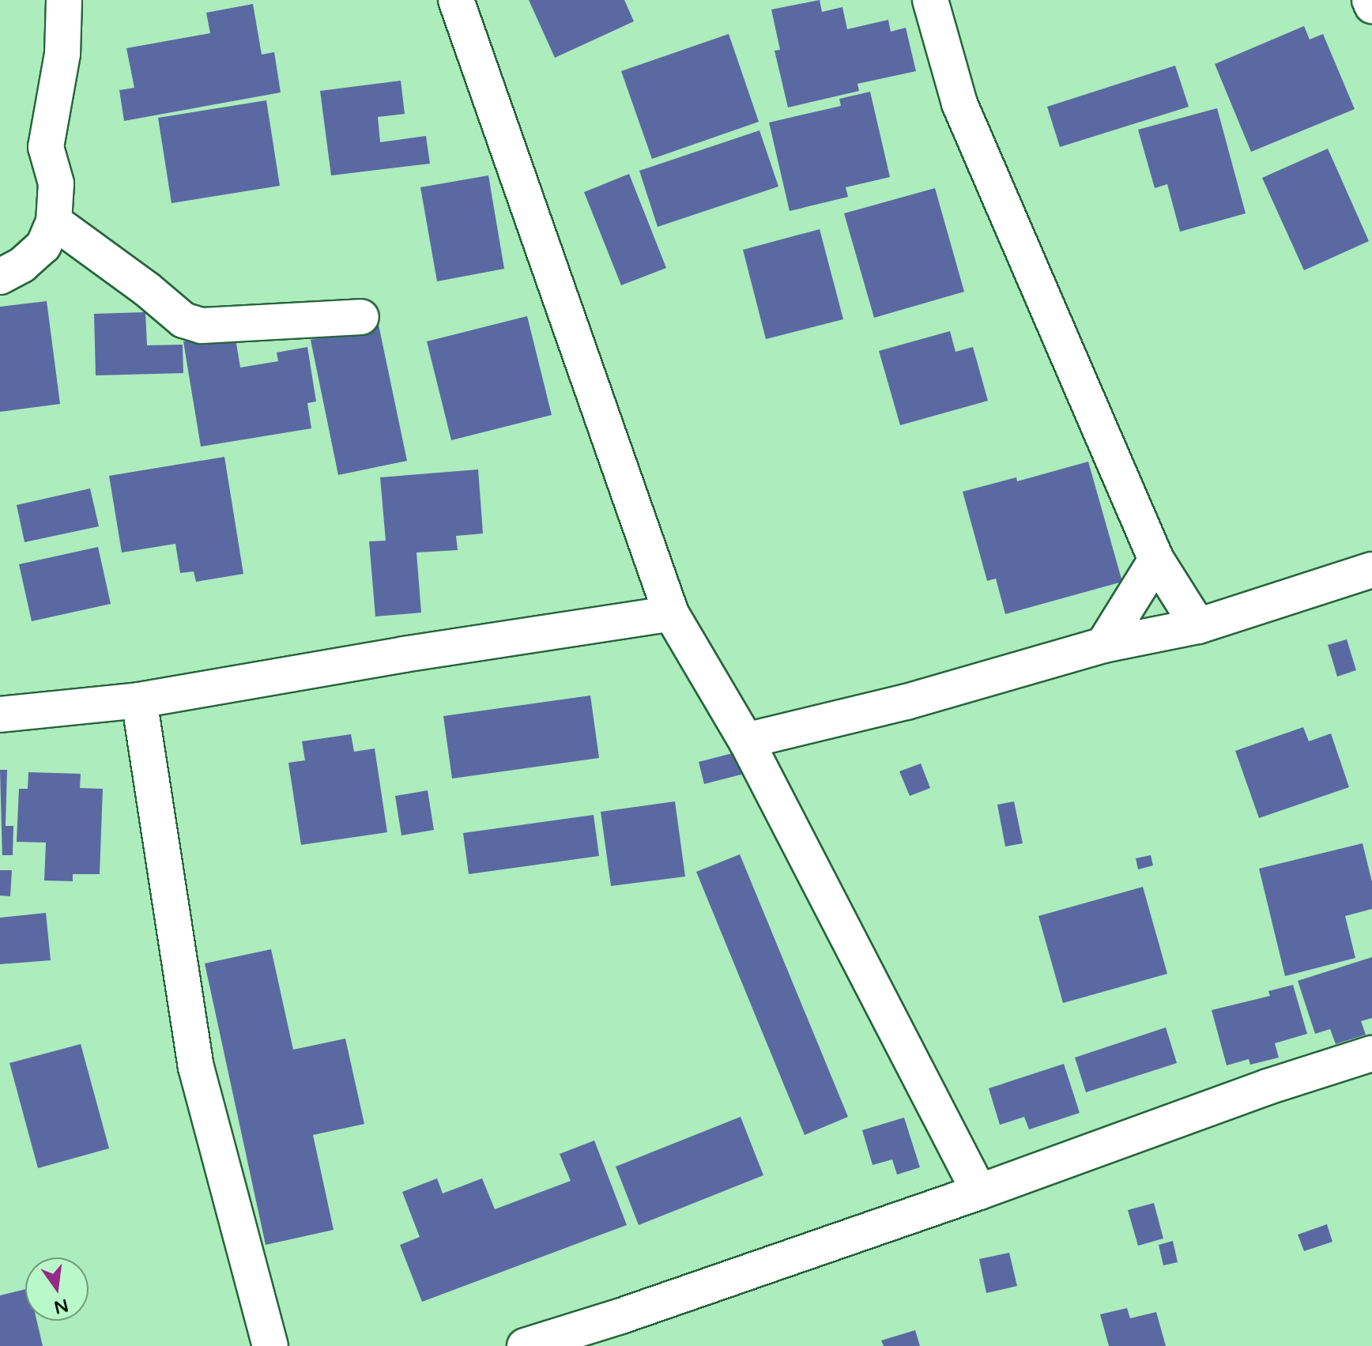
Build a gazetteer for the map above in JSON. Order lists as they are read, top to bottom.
{
  "north": "bottom"
}
